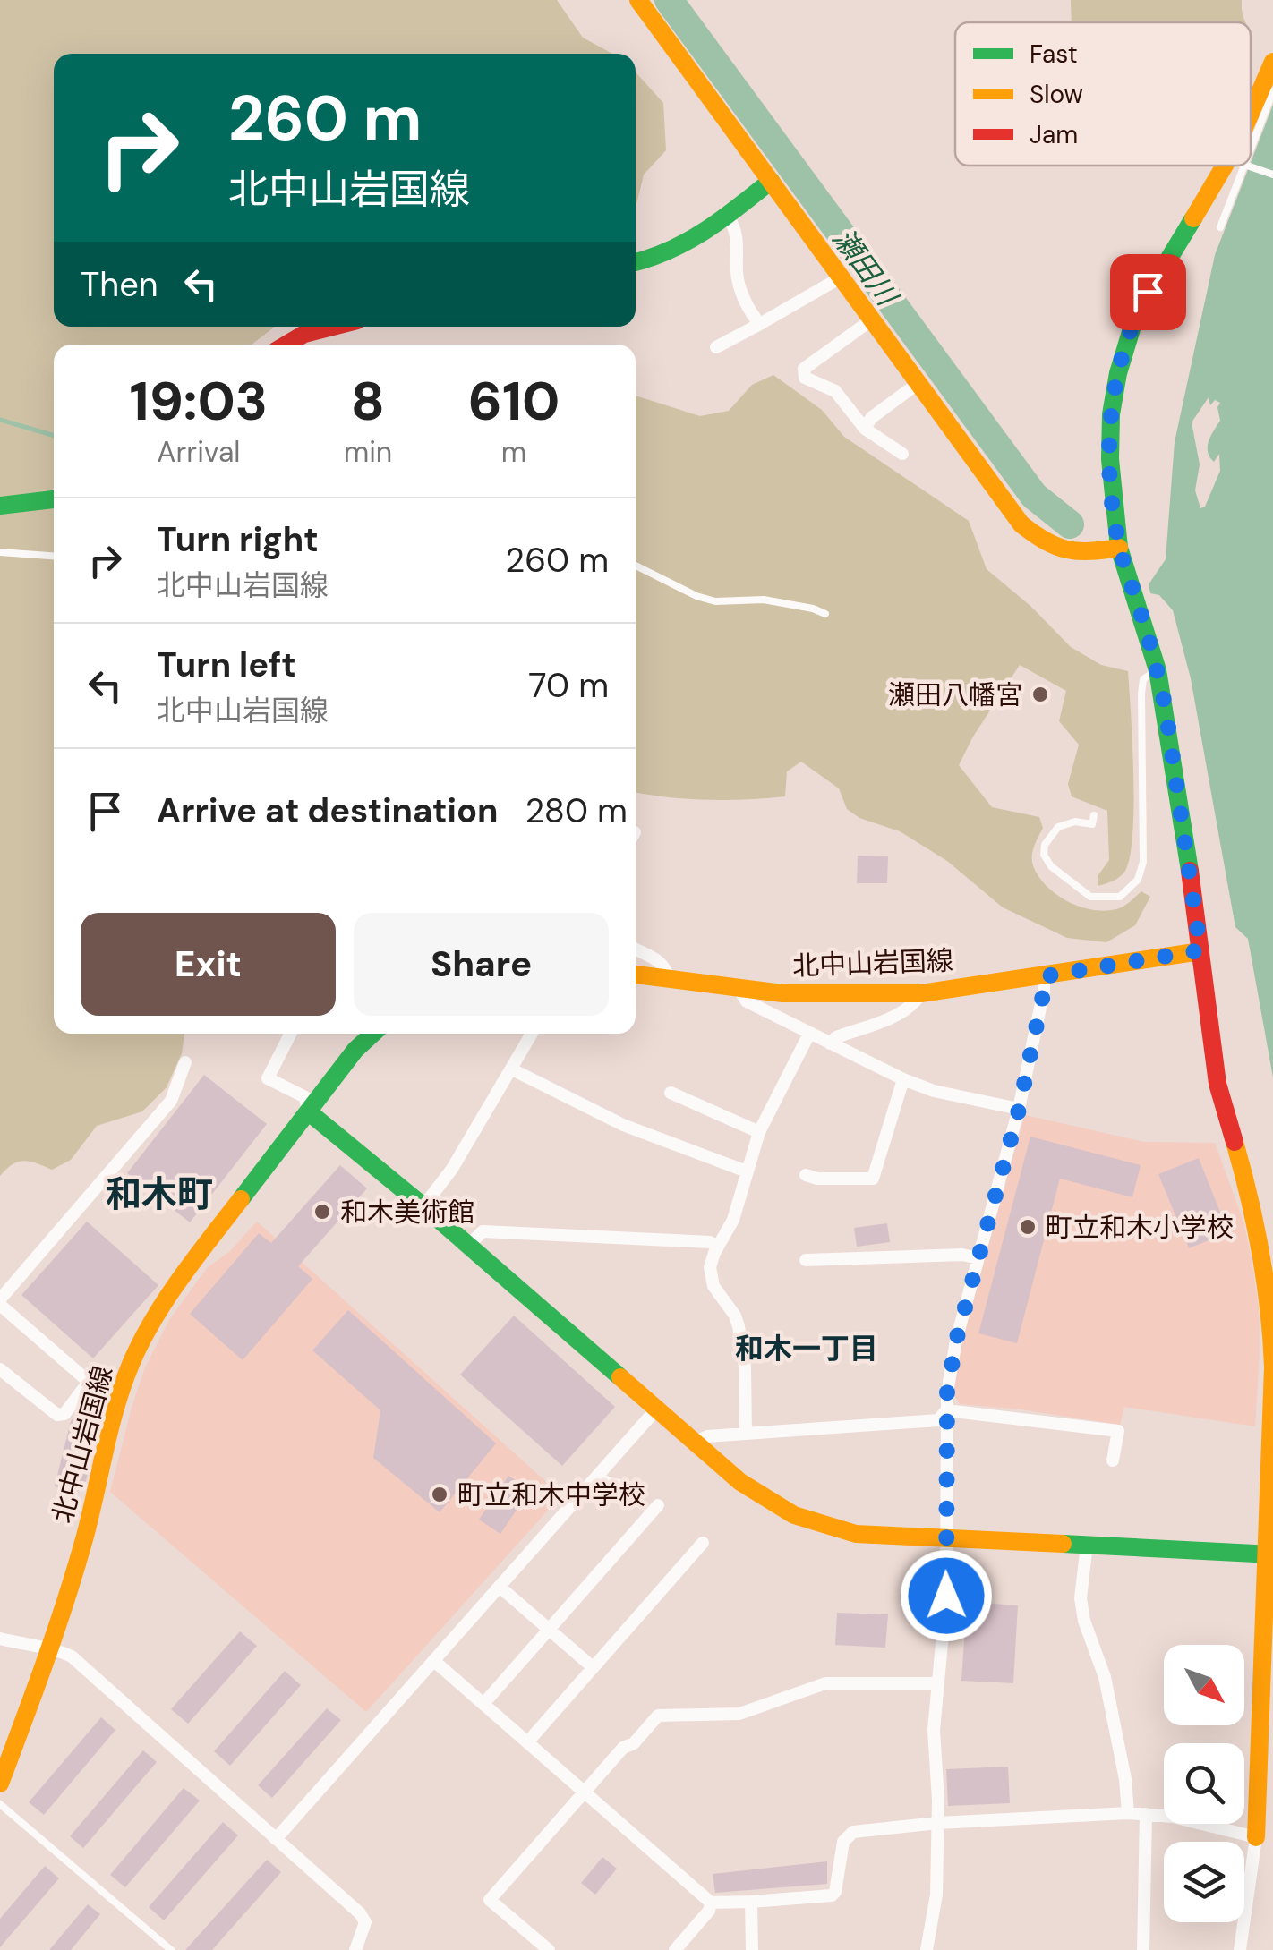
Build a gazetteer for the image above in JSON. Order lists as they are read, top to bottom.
{
  "streets": {
    "street": ["北中山岩国線"]
  },
  "districts": ["和木町", "和木一丁目"],
  "water": ["瀬田川"],
  "places": [
    "瀬田八幡宮",
    "和木美術館",
    "町立和木小学校",
    "町立和木中学校"
  ],
  "legend": ["Fast", "Slow", "Jam"],
  "north": "bottom right",
  "page": {
    "turn": ["260 m", "北中山岩国線"],
    "then": "Then",
    "eta": [
      "19:03",
      "Arrival",
      "8",
      "min",
      "610",
      "m"
    ],
    "list": [
      {
        "name": "Turn right",
        "note": "北中山岩国線",
        "value": "260 m"
      },
      {
        "name": "Turn left",
        "note": "北中山岩国線",
        "value": "70 m"
      },
      {
        "name": "Arrive at destination",
        "value": "280 m"
      }
    ],
    "buttons": ["Exit", "Share"]
  }
}
